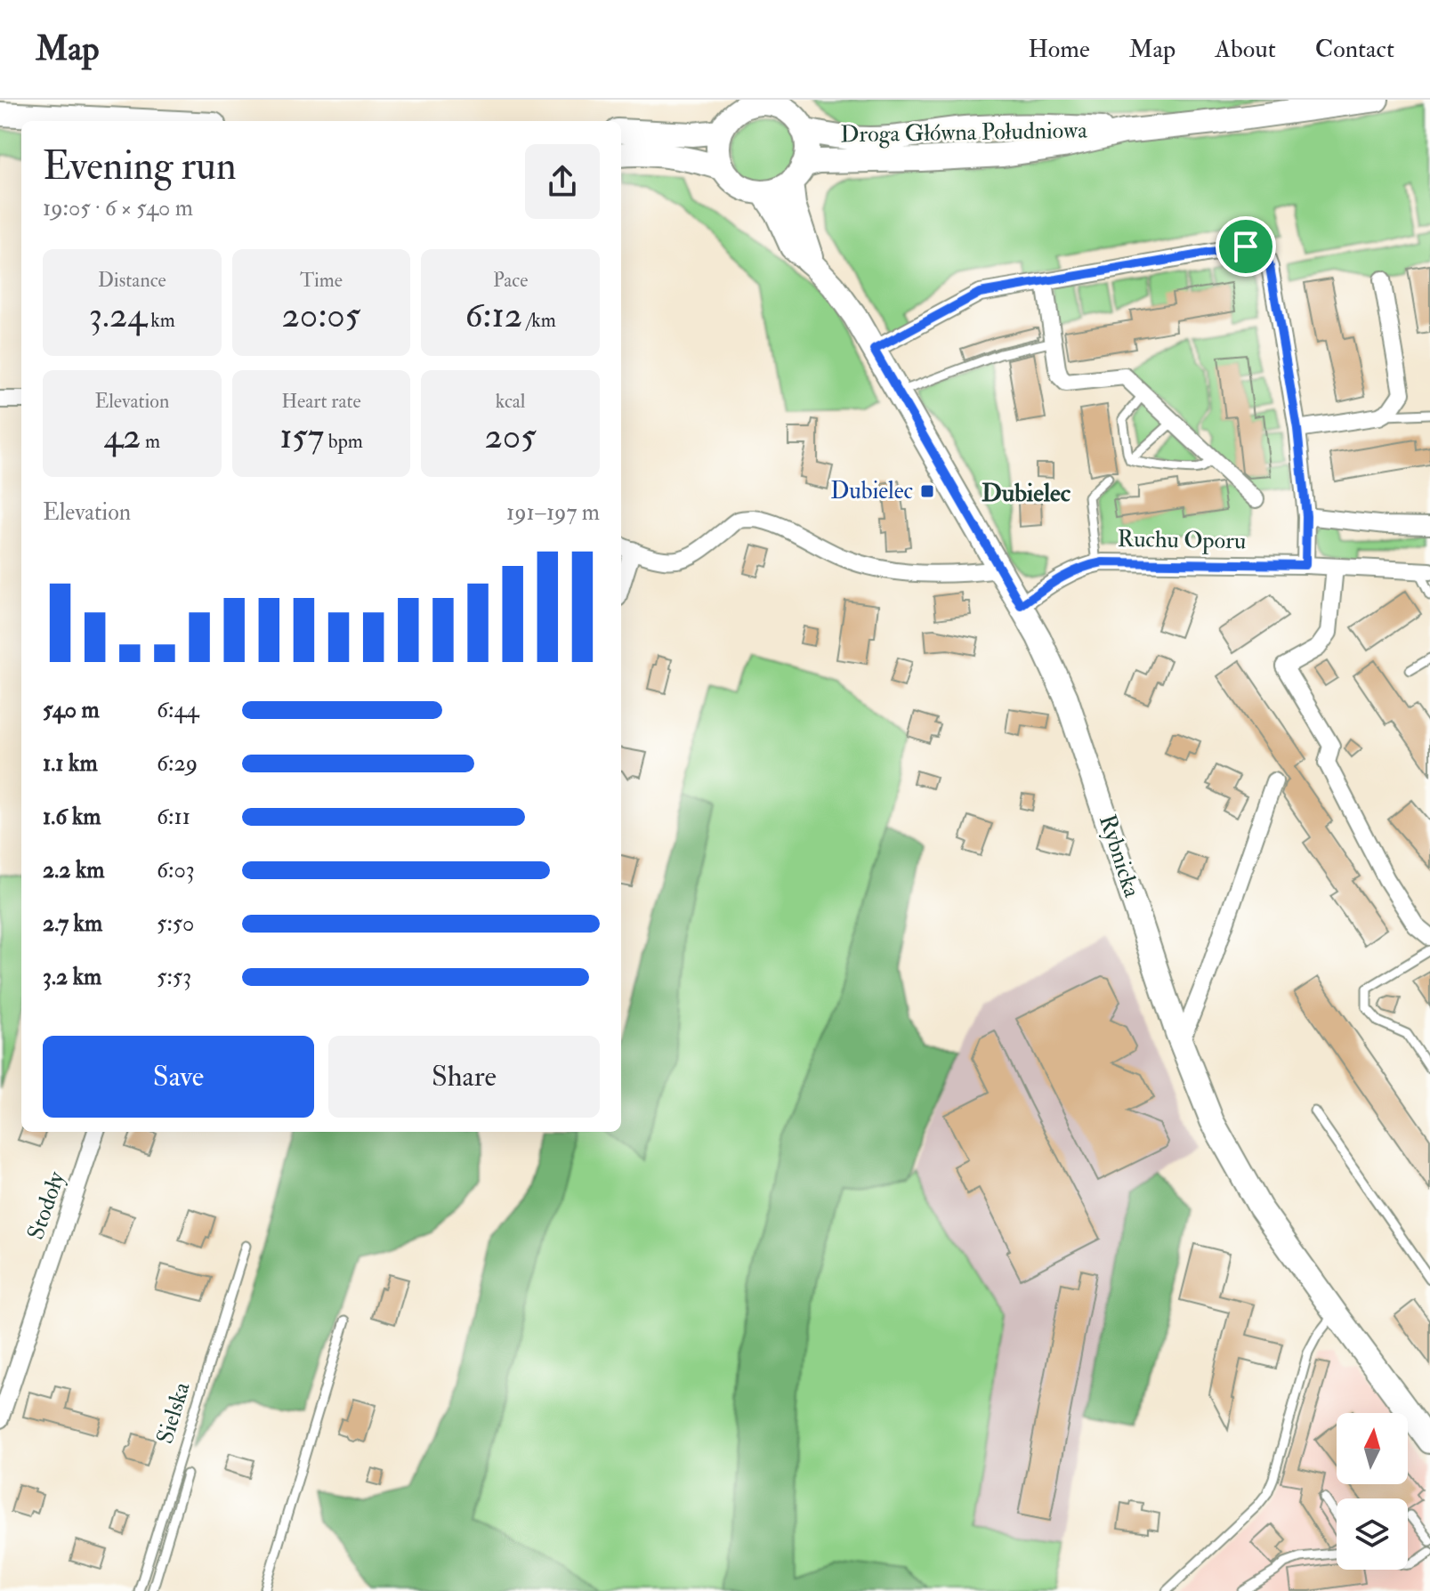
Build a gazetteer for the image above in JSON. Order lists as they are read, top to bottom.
{
  "streets": {
    "main road": ["Droga Główna Południowa", "Rybnicka"],
    "street": ["Ruchu Oporu", "Stodoły"],
    "lane": ["Sielska"]
  },
  "crossings": [
    ["Droga Główna Południowa", "Rybnicka"],
    ["Ruchu Oporu", "Rybnicka"]
  ],
  "districts": ["Dubielec"],
  "places": {
    "transit": ["Dubielec"]
  },
  "north": "top",
  "page": {
    "header": "Map",
    "nav": [
      "Home",
      "Map",
      "About",
      "Contact"
    ],
    "heading": ["Evening run", "19:05 · 6 × 540 m"],
    "stats": [
      ["Distance", "3.24 km"],
      ["Time", "20:05"],
      ["Pace", "6:12 /km"],
      ["Elevation", "42 m"],
      ["Heart rate", "157 bpm"],
      ["kcal", "205"]
    ],
    "chart": ["Elevation", "191–197 m"],
    "list": [
      {
        "name": "540 m",
        "note": "6:44"
      },
      {
        "name": "1.1 km",
        "note": "6:29"
      },
      {
        "name": "1.6 km",
        "note": "6:11"
      },
      {
        "name": "2.2 km",
        "note": "6:03"
      },
      {
        "name": "2.7 km",
        "note": "5:50"
      },
      {
        "name": "3.2 km",
        "note": "5:53"
      }
    ],
    "buttons": ["Save", "Share"]
  }
}
